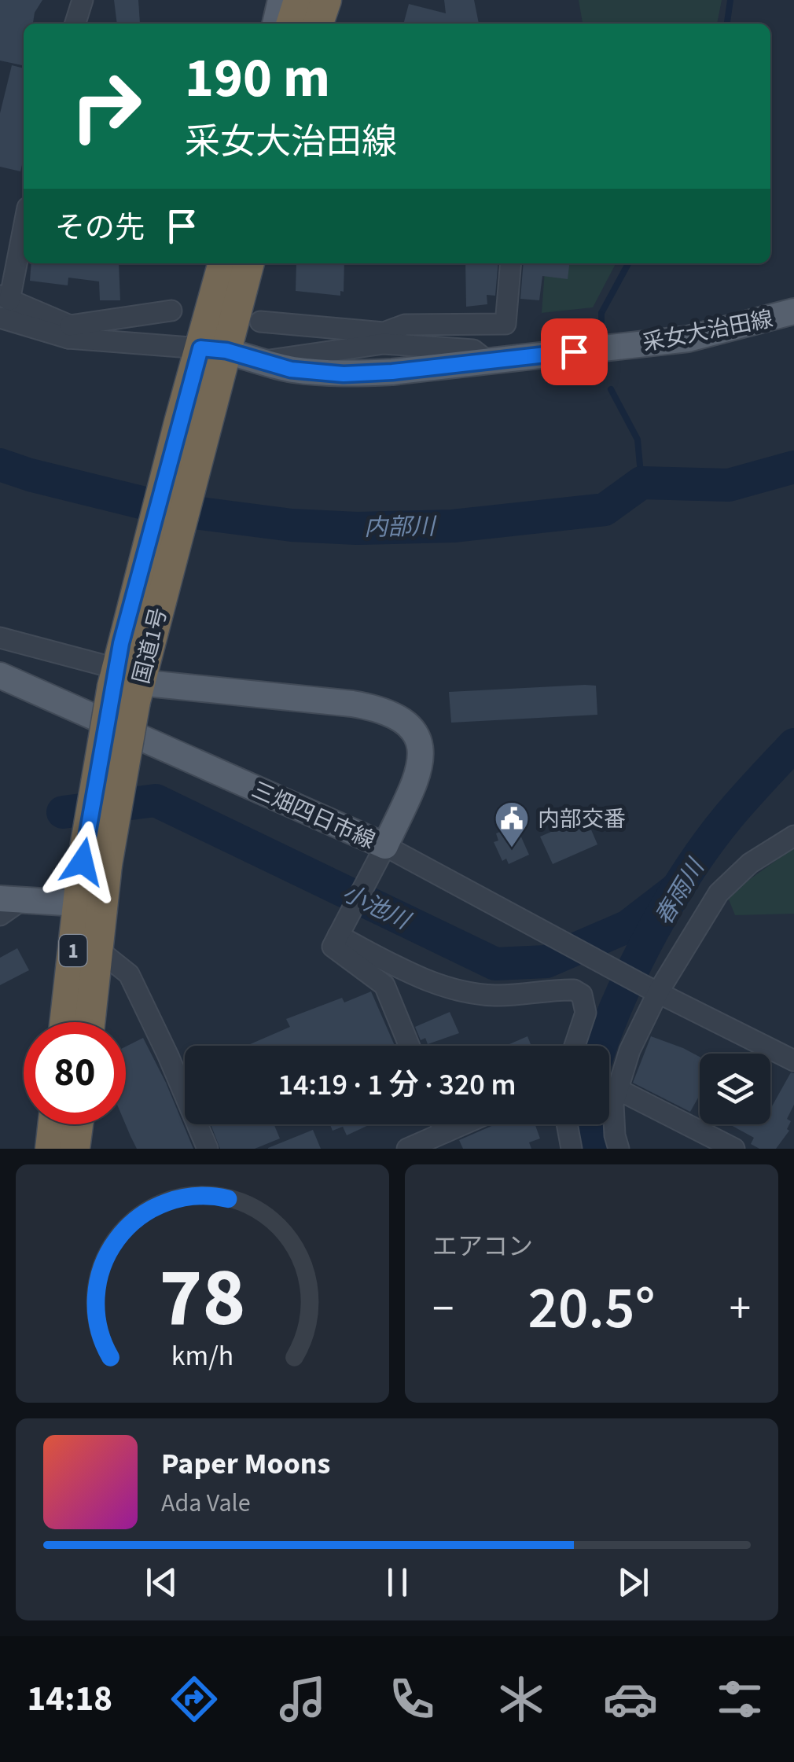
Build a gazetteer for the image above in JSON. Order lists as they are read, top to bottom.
{
  "streets": {
    "highway": ["国道1号", "1"],
    "main road": ["采女大治田線", "三畑四日市線"]
  },
  "crossings": [
    ["采女大治田線", "国道1号"],
    ["国道1号", "三畑四日市線"]
  ],
  "water": ["内部川", "春雨川", "小池川"],
  "places": {
    "public building": ["内部交番"]
  },
  "page": {
    "turn": ["190 m", "采女大治田線"],
    "then": "その先",
    "limit": "80",
    "trip": "14:19 · 1 分 · 320 m",
    "tile": "エアコン",
    "heat": ["−", "20.5°", "+"],
    "song": ["Paper Moons", "Ada Vale"],
    "tabs": "14:18",
    "gauge": ["78", "km/h"]
  }
}
